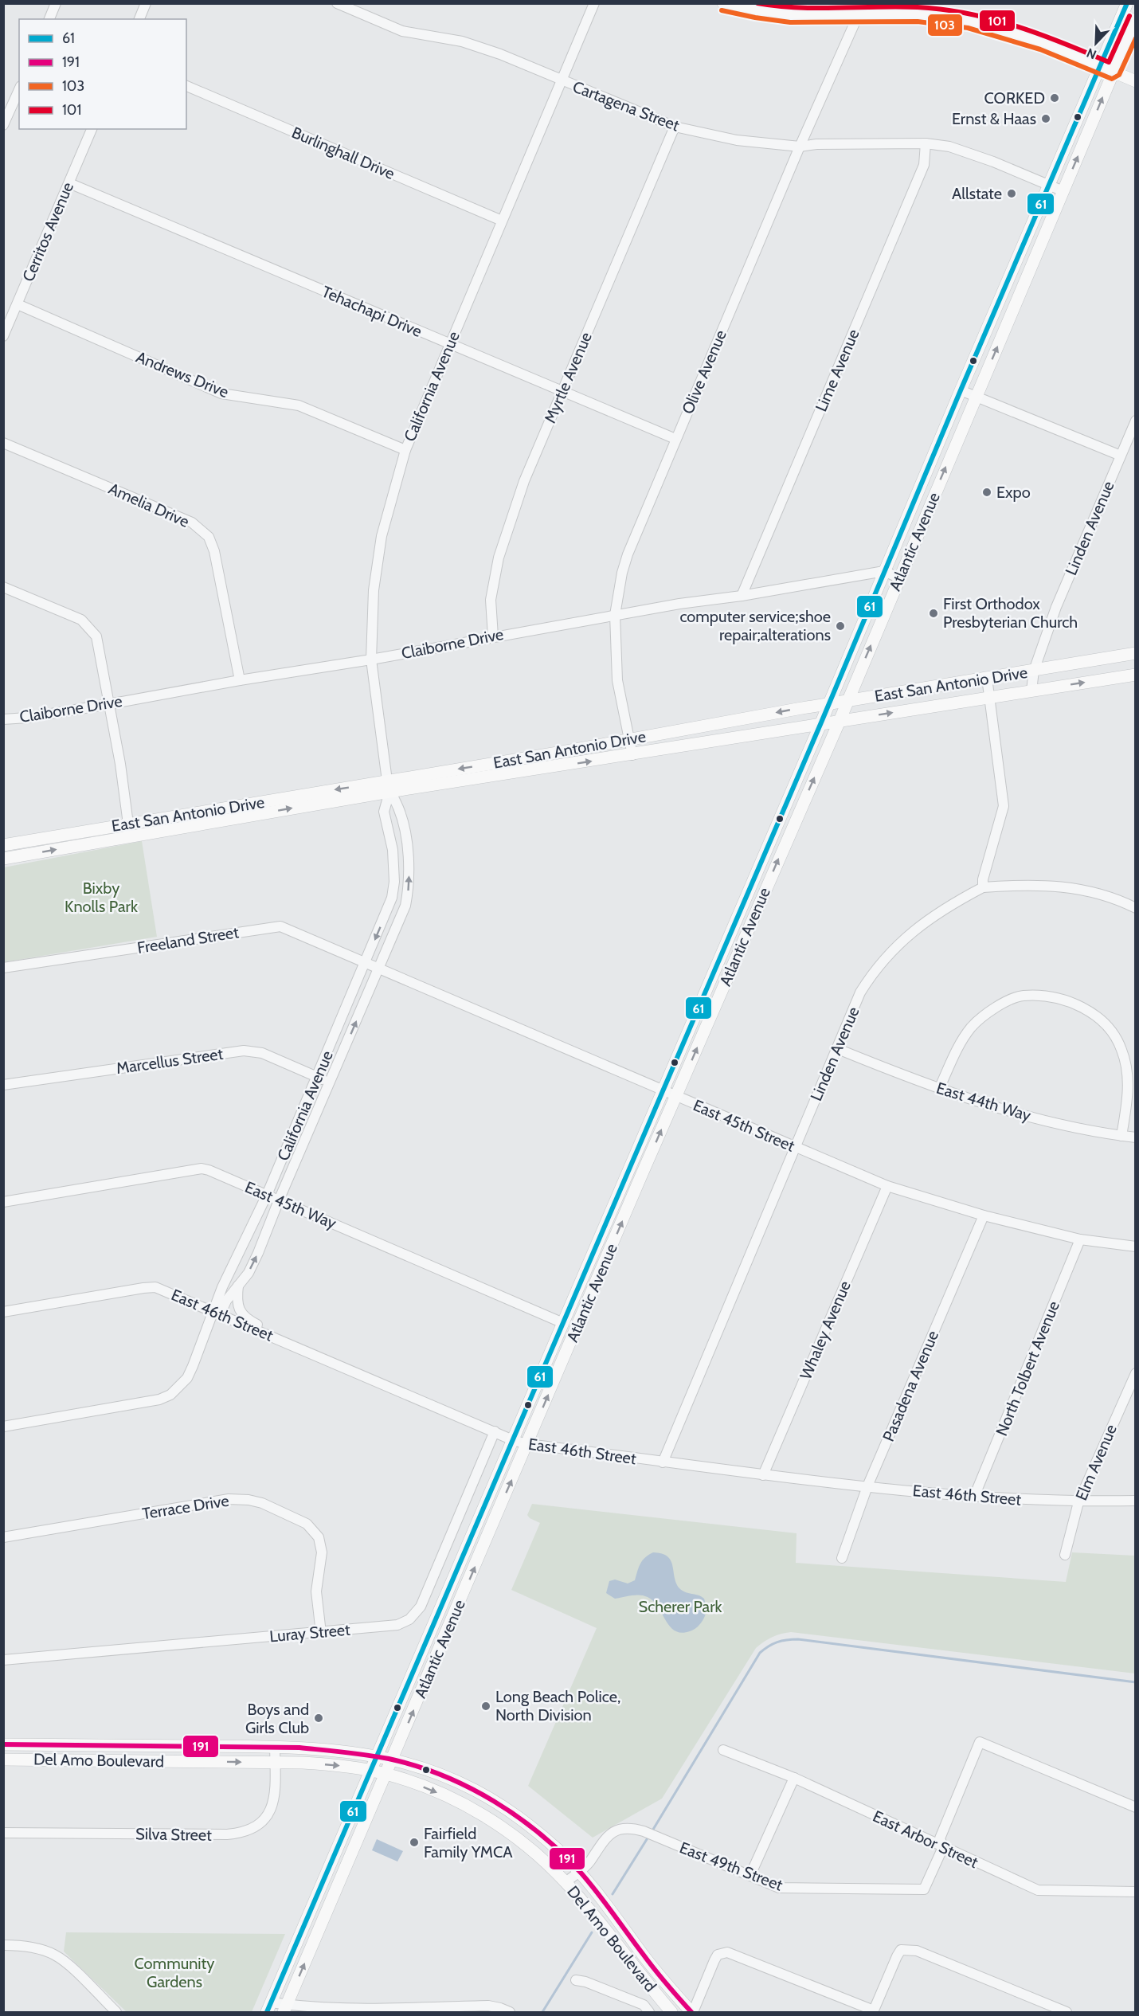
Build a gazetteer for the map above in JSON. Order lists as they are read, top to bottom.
{
  "streets": {
    "main road": ["Atlantic Avenue", "East San Antonio Drive", "Del Amo Boulevard"],
    "street": [
      "Cartagena Street",
      "Burlinghall Drive",
      "Cerritos Avenue",
      "Tehachapi Drive",
      "Lime Avenue",
      "Olive Avenue",
      "Andrews Drive",
      "Myrtle Avenue",
      "California Avenue",
      "Amelia Drive",
      "Linden Avenue",
      "Claiborne Drive",
      "Freeland Street",
      "Marcellus Street",
      "East 44th Way",
      "East 45th Street",
      "East 45th Way",
      "East 46th Street",
      "Whaley Avenue",
      "North Tolbert Avenue",
      "Pasadena Avenue",
      "Elm Avenue",
      "Terrace Drive",
      "Luray Street",
      "Silva Street",
      "East Arbor Street",
      "East 49th Street"
    ]
  },
  "crossings": [
    ["Cartagena Street", "Lime Avenue"],
    ["Cartagena Street", "Olive Avenue"],
    ["Cartagena Street", "Myrtle Avenue"],
    ["Cartagena Street", "California Avenue"],
    ["Cartagena Street", "Atlantic Avenue"],
    ["Burlinghall Drive", "California Avenue"],
    ["Cerritos Avenue", "Tehachapi Drive"],
    ["Cerritos Avenue", "Andrews Drive"],
    ["Tehachapi Drive", "Olive Avenue"],
    ["Tehachapi Drive", "Myrtle Avenue"],
    ["Tehachapi Drive", "California Avenue"],
    ["Lime Avenue", "Claiborne Drive"],
    ["Olive Avenue", "Claiborne Drive"],
    ["Olive Avenue", "East San Antonio Drive"],
    ["Andrews Drive", "California Avenue"],
    ["Myrtle Avenue", "Claiborne Drive"],
    ["California Avenue", "Claiborne Drive"],
    ["California Avenue", "East San Antonio Drive"],
    ["California Avenue", "Freeland Street"],
    ["California Avenue", "Marcellus Street"],
    ["California Avenue", "East 45th Street"],
    ["California Avenue", "East 45th Way"],
    ["California Avenue", "East 46th Street"],
    ["Amelia Drive", "Claiborne Drive"],
    ["Linden Avenue", "East San Antonio Drive"],
    ["Linden Avenue", "East 44th Way"],
    ["Linden Avenue", "East 45th Street"],
    ["Linden Avenue", "East 46th Street"],
    ["Atlantic Avenue", "Claiborne Drive"],
    ["Atlantic Avenue", "East San Antonio Drive"],
    ["Atlantic Avenue", "East 45th Street"],
    ["Atlantic Avenue", "East 45th Way"],
    ["Atlantic Avenue", "East 46th Street"],
    ["Atlantic Avenue", "Del Amo Boulevard"],
    ["Freeland Street", "East 45th Street"],
    ["East 45th Street", "Whaley Avenue"],
    ["East 45th Street", "North Tolbert Avenue"],
    ["East 45th Street", "Pasadena Avenue"],
    ["East 46th Street", "Whaley Avenue"],
    ["East 46th Street", "North Tolbert Avenue"],
    ["East 46th Street", "Pasadena Avenue"],
    ["East 46th Street", "Elm Avenue"],
    ["East 46th Street", "Luray Street"],
    ["Terrace Drive", "Luray Street"],
    ["Del Amo Boulevard", "Silva Street"],
    ["Del Amo Boulevard", "East 49th Street"],
    ["East Arbor Street", "East 49th Street"]
  ],
  "parks": ["Bixby Knolls Park", "Scherer Park", "Community Gardens"],
  "places": [
    "CORKED",
    "Ernst & Haas",
    "Allstate",
    "Expo",
    "First Orthodox Presbyterian Church",
    "computer service;shoe repair;alterations",
    "Long Beach Police, North Division",
    "Boys and Girls Club",
    "Fairfield Family YMCA"
  ],
  "lines": [
    "transit line 61",
    "transit line 101",
    "transit line 103",
    "transit line 191"
  ],
  "legend": [
    "61",
    "191",
    "103",
    "101"
  ],
  "north": "bottom left"
}
